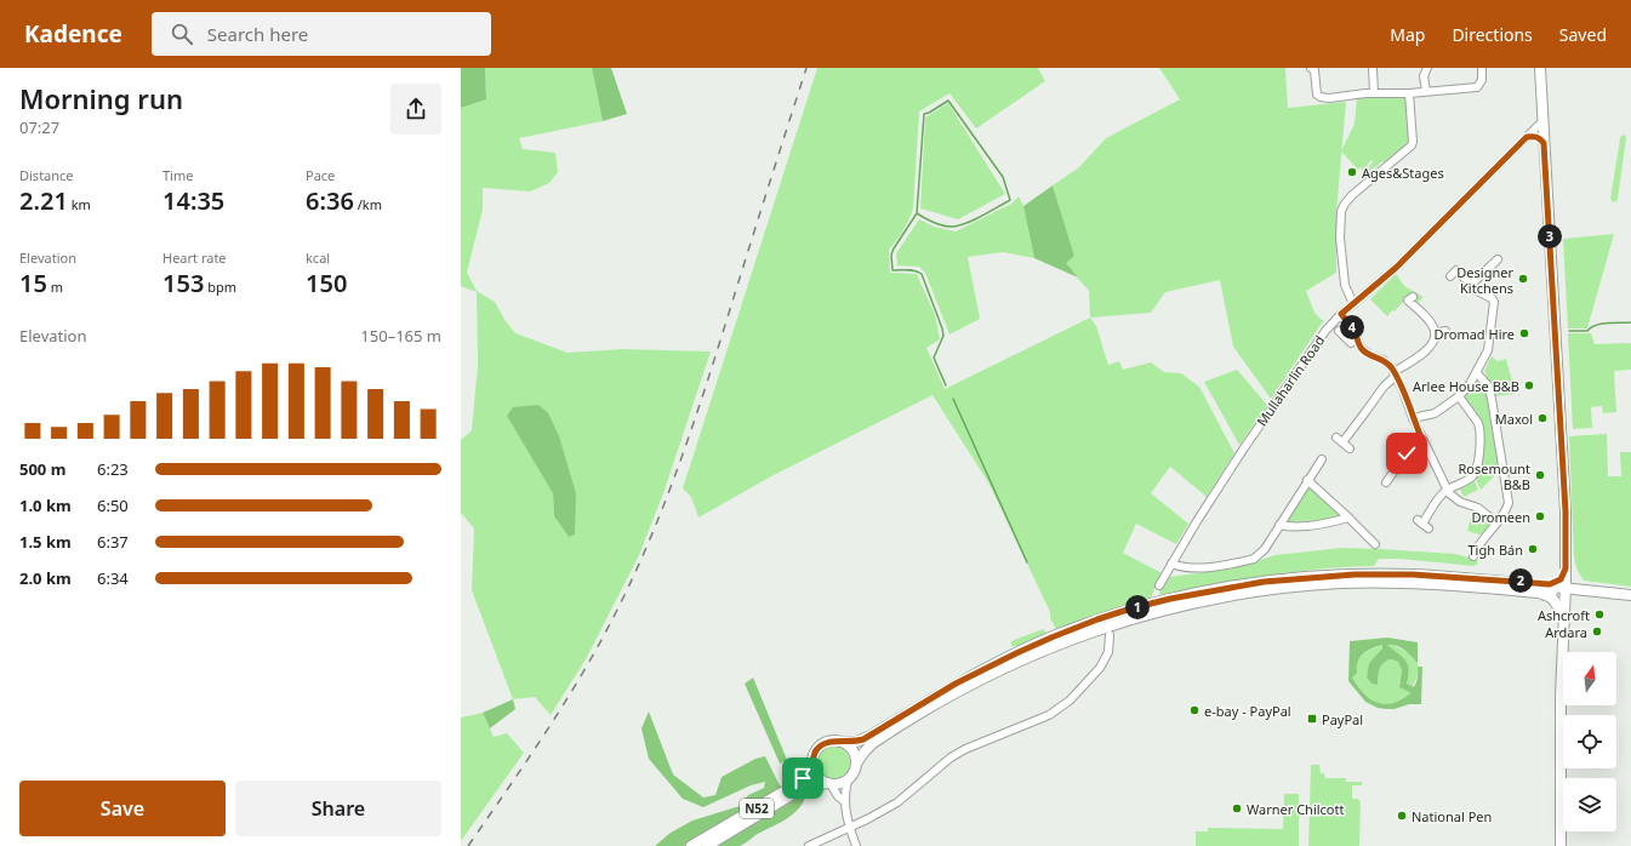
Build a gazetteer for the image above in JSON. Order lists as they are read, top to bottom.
{
  "streets": {
    "main road": ["N52"],
    "street": ["Mullaharlin Road"]
  },
  "places": {
    "other": [
      "Ages&Stages",
      "Designer Kitchens",
      "Dromad Hire",
      "Arlee House B&B",
      "Maxol",
      "Rosemount B&B",
      "Dromeen",
      "Tigh Bán",
      "Ashcroft",
      "Ardara",
      "e-bay - PayPal",
      "Warner Chilcott",
      "National Pen"
    ],
    "transit": ["PayPal"]
  },
  "north": "top",
  "page": {
    "header": "Kadence",
    "search": "Search here",
    "nav": ["Map", "Directions", "Saved"],
    "heading": ["Morning run", "07:27"],
    "stats": [
      ["Distance", "2.21 km"],
      ["Time", "14:35"],
      ["Pace", "6:36 /km"],
      ["Elevation", "15 m"],
      ["Heart rate", "153 bpm"],
      ["kcal", "150"]
    ],
    "pins": [
      "3",
      "4",
      "2",
      "1"
    ],
    "chart": ["Elevation", "150–165 m"],
    "list": [
      {
        "name": "500 m",
        "note": "6:23"
      },
      {
        "name": "1.0 km",
        "note": "6:50"
      },
      {
        "name": "1.5 km",
        "note": "6:37"
      },
      {
        "name": "2.0 km",
        "note": "6:34"
      }
    ],
    "buttons": ["Save", "Share"]
  }
}
